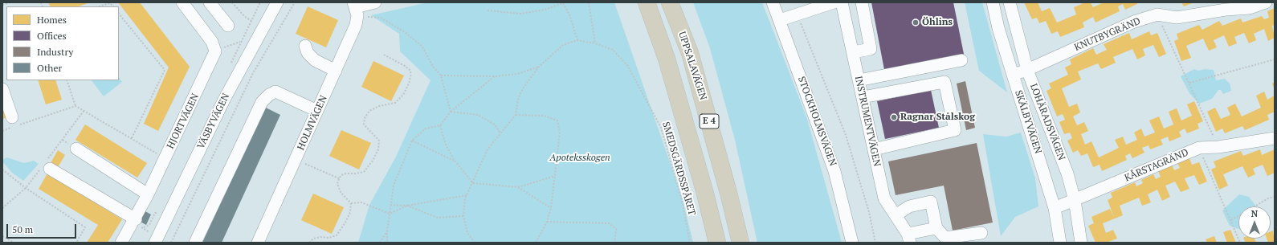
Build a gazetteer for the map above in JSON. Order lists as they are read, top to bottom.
{
  "streets": {
    "highway": ["UPPSALAVÄGEN", "E 4"],
    "street": [
      "KNUTBYGRÄND",
      "HJORTVÄGEN",
      "VÄSBYVÄGEN",
      "STOCKHOLMSVÄGEN",
      "INSTRUMENTVÄGEN",
      "SKÄLBYVÄGEN",
      "LOHÄRADSVÄGEN",
      "HOLMVÄGEN",
      "KÅRSTAGRÄND"
    ],
    "path": ["SMEDSGÄRDSSPÅRET"]
  },
  "crossings": [
    ["KNUTBYGRÄND", "SKÄLBYVÄGEN"],
    ["KNUTBYGRÄND", "LOHÄRADSVÄGEN"],
    ["SKÄLBYVÄGEN", "KÅRSTAGRÄND"],
    ["LOHÄRADSVÄGEN", "KÅRSTAGRÄND"]
  ],
  "parks": ["Apoteksskogen"],
  "places": ["Öhlins", "Ragnar Stålskog"],
  "legend": [
    "Homes",
    "Offices",
    "Industry",
    "Other"
  ],
  "scale_bar": "50 m",
  "north": "top"
}
